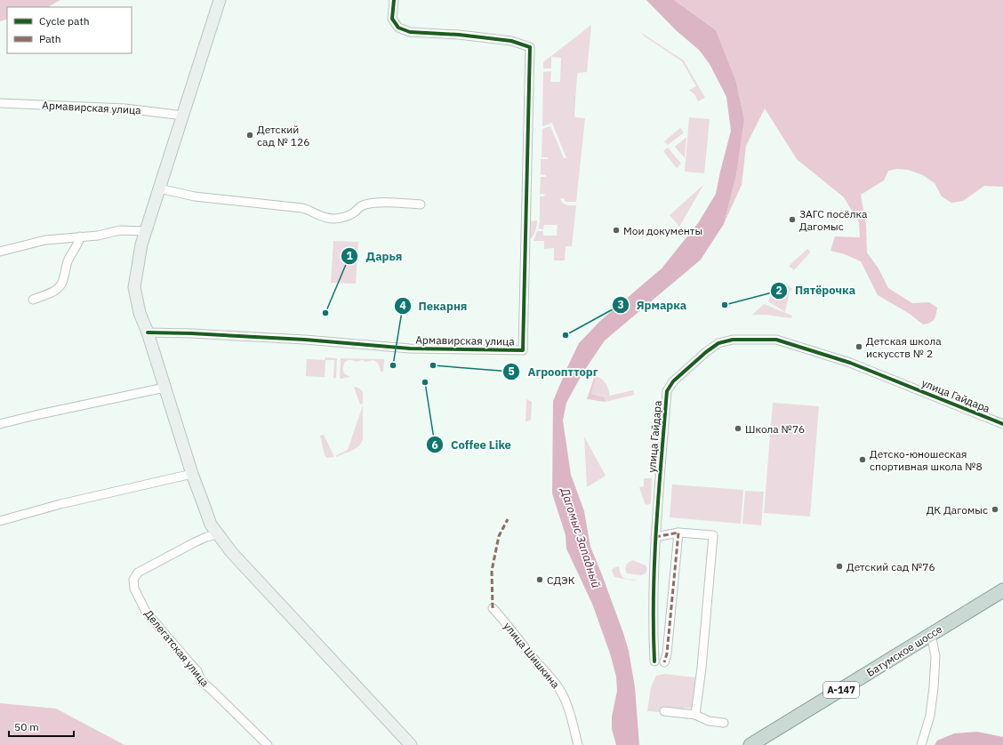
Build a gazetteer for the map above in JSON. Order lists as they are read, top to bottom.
{
  "streets": {
    "highway": ["Батумское шоссе", "А-147"],
    "street": [
      "Армавирская улица",
      "улица Гайдара",
      "Делегатская улица",
      "улица Шишкина"
    ]
  },
  "water": ["Дагомыс Западный"],
  "places": [
    "Детский сад № 126",
    "ЗАГС посёлка Дагомыс",
    "Мои документы",
    "Пятёрочка",
    "Дарья",
    "Ярмарка",
    "Детская школа искусств № 2",
    "Пекарня",
    "Агрооптторг",
    "Coffee Like",
    "Школа №76",
    "Детско-юношеская спортивная школа №8",
    "ДК Дагомыс",
    "Детский сад №76",
    "СДЭК"
  ],
  "legend": ["Cycle path", "Path"],
  "scale_bar": "50 m"
}
